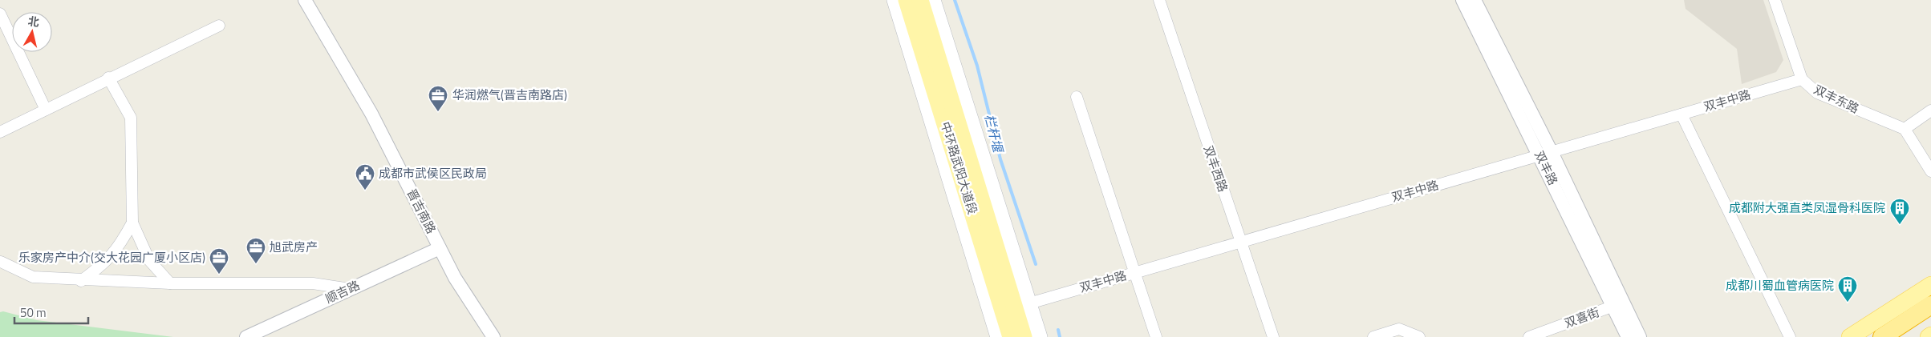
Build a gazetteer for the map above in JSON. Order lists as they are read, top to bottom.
{
  "streets": {
    "main road": ["中环路武阳大道段"],
    "street": [
      "双丰东路",
      "双丰中路",
      "双丰路",
      "双丰西路",
      "晋吉南路",
      "顺吉路",
      "双喜街"
    ]
  },
  "crossings": [
    ["双丰东路", "双丰中路"],
    ["双丰中路", "双丰路"],
    ["双丰中路", "双丰西路"],
    ["双丰路", "双喜街"],
    ["晋吉南路", "顺吉路"]
  ],
  "water": ["栏杆堰"],
  "places": {
    "office": ["华润燃气(晋吉南路店)", "旭武房产", "乐家房产中介(交大花园广厦小区店)"],
    "public building": ["成都市武侯区民政局"],
    "building": ["成都附大强直类凤湿骨科医院", "成都川蜀血管病医院"]
  },
  "scale_bar": "50 m",
  "north": "top"
}
